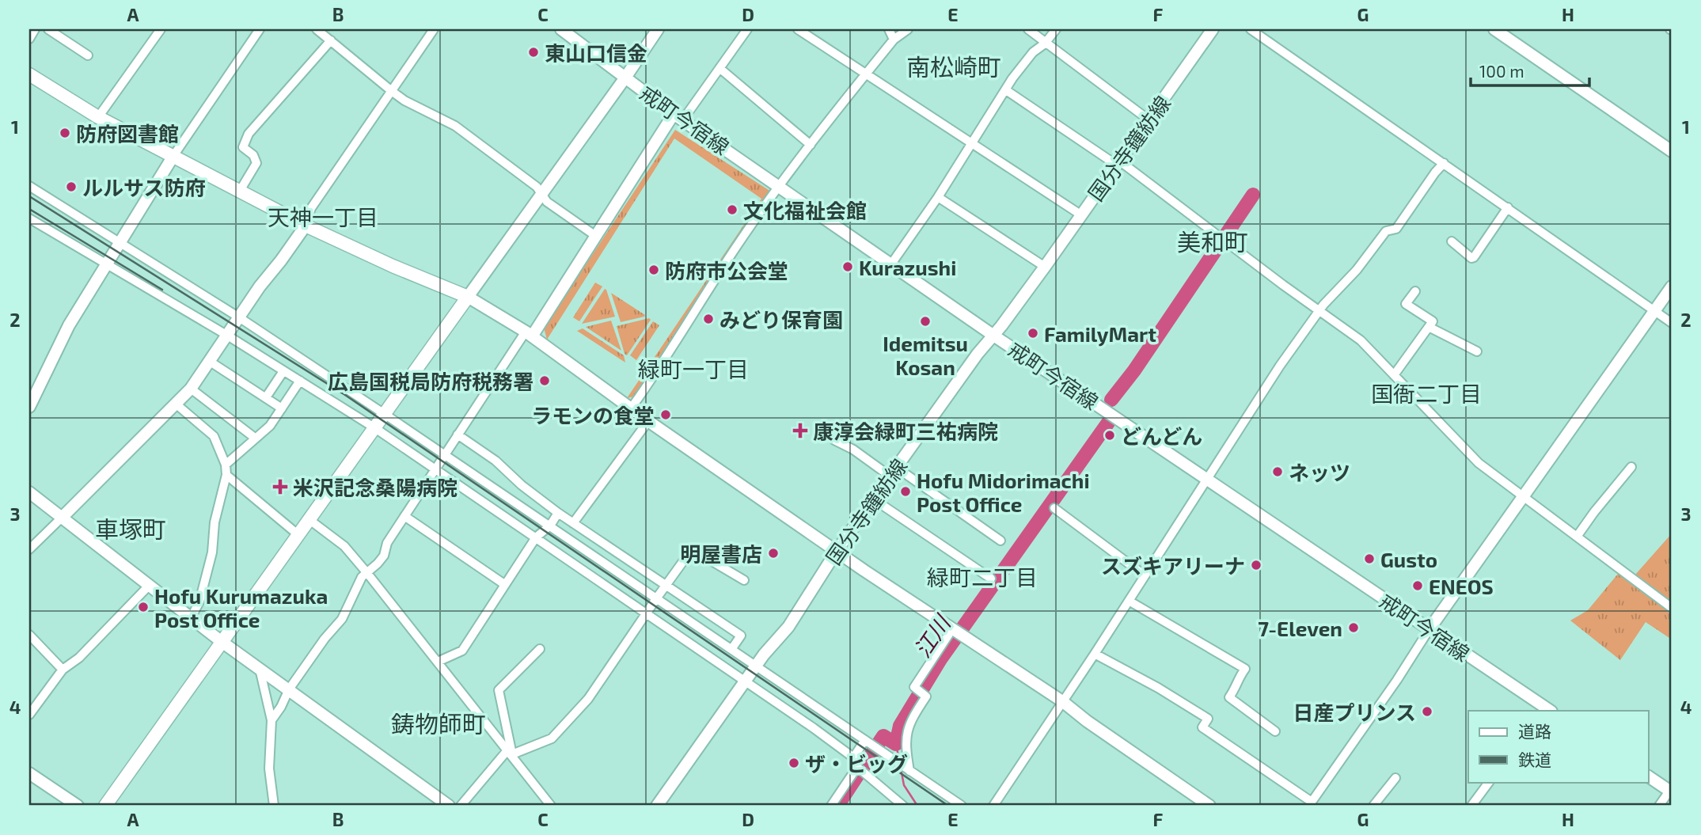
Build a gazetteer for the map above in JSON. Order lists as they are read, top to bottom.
{
  "streets": {
    "street": ["戒町今宿線", "国分寺鐘紡線"]
  },
  "crossings": [
    ["戒町今宿線", "国分寺鐘紡線"]
  ],
  "districts": [
    "南松崎町",
    "天神一丁目",
    "美和町",
    "緑町一丁目",
    "国衙二丁目",
    "車塚町",
    "緑町二丁目",
    "鋳物師町"
  ],
  "water": ["江川"],
  "places": {
    "other": [
      "東山口信金",
      "防府図書館",
      "ルルサス防府",
      "文化福祉会館",
      "Kurazushi",
      "防府市公会堂",
      "みどり保育園",
      "Idemitsu Kosan",
      "FamilyMart",
      "広島国税局防府税務署",
      "ラモンの食堂",
      "どんどん",
      "ネッツ",
      "Hofu Midorimachi Post Office",
      "明屋書店",
      "Gusto",
      "スズキアリーナ",
      "ENEOS",
      "Hofu Kurumazuka Post Office",
      "7-Eleven",
      "日産プリンス",
      "ザ・ビッグ"
    ],
    "health": ["康淳会緑町三祐病院", "米沢記念桑陽病院"]
  },
  "legend": ["道路", "鉄道"],
  "scale_bar": "100 m",
  "grid": {
    "columns": [
      "A",
      "B",
      "C",
      "D",
      "E",
      "F",
      "G",
      "H"
    ],
    "rows": [
      "1",
      "2",
      "3",
      "4"
    ]
  }
}
